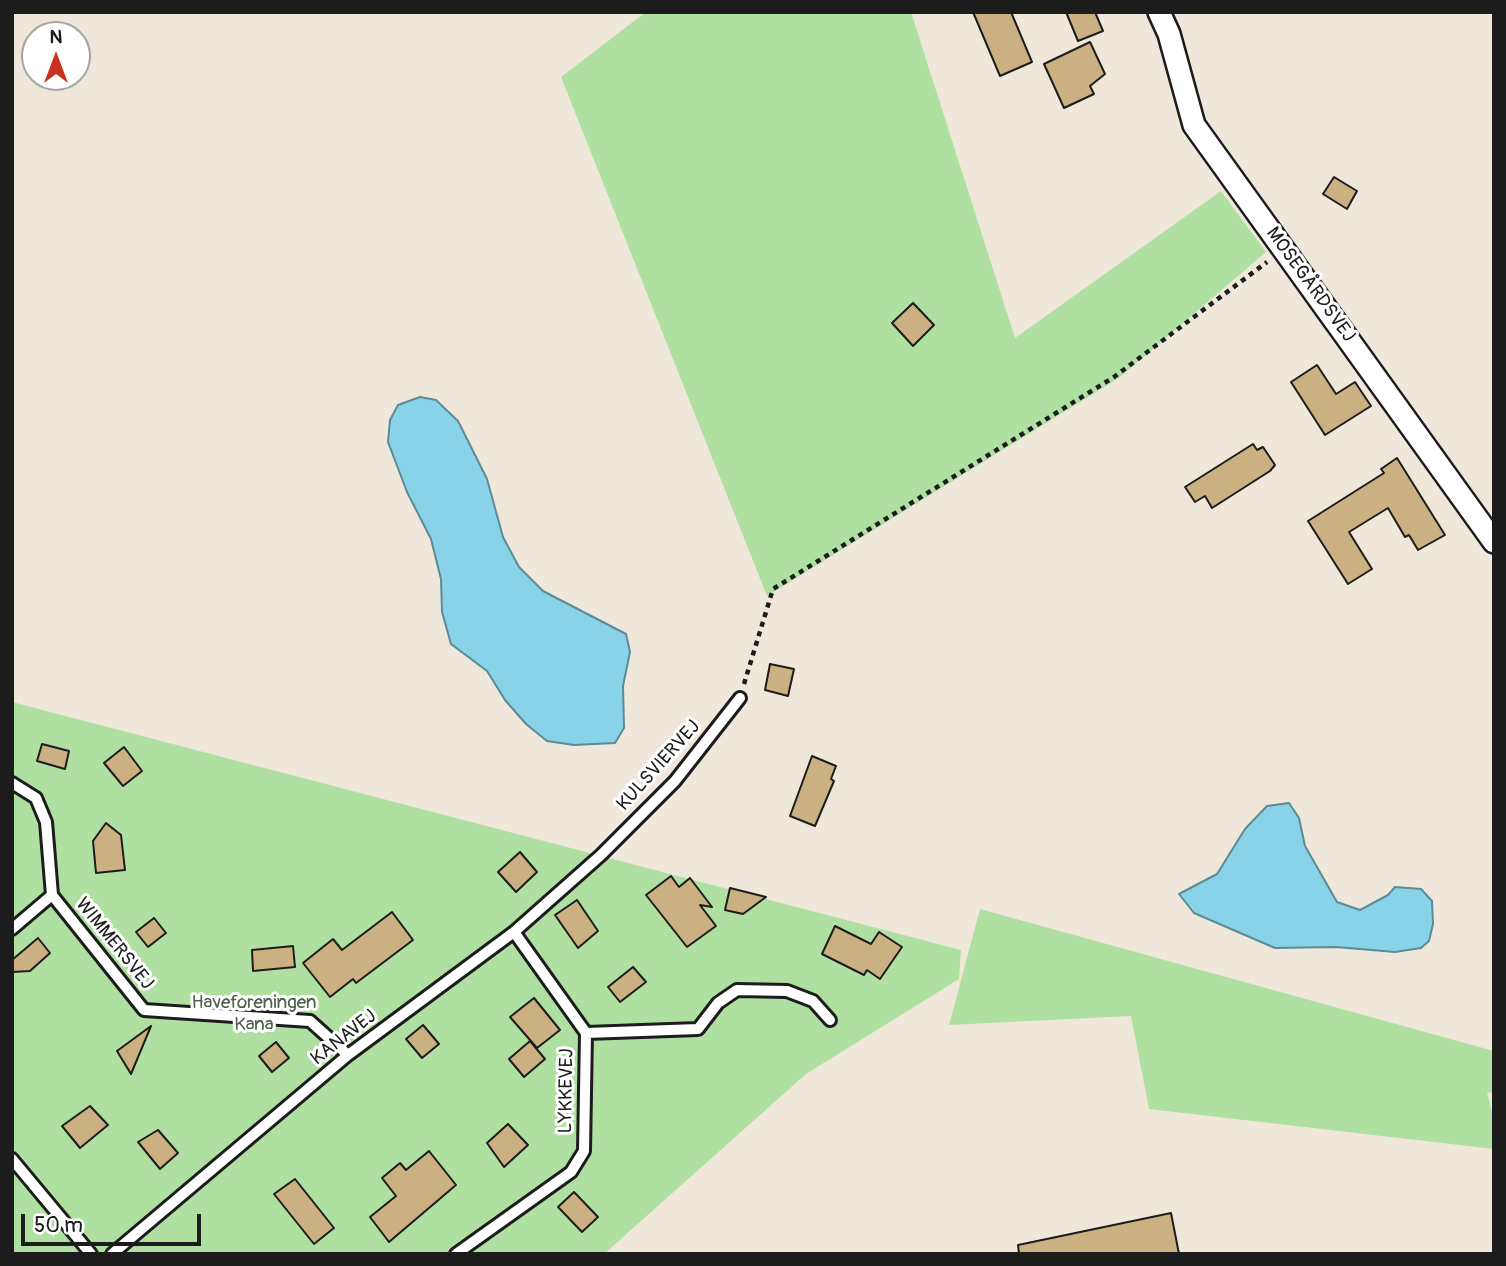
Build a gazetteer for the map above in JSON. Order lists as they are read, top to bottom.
{
  "streets": {
    "street": ["MOSEGÅRDSVEJ"],
    "lane": [
      "KULSVIERVEJ",
      "WIMMERSVEJ",
      "KANAVEJ",
      "LYKKEVEJ"
    ]
  },
  "crossings": [
    ["KULSVIERVEJ", "KANAVEJ"],
    ["WIMMERSVEJ", "KANAVEJ"],
    ["KANAVEJ", "LYKKEVEJ"]
  ],
  "parks": ["Haveforeningen Kana"],
  "scale_bar": "50 m",
  "north": "top"
}
